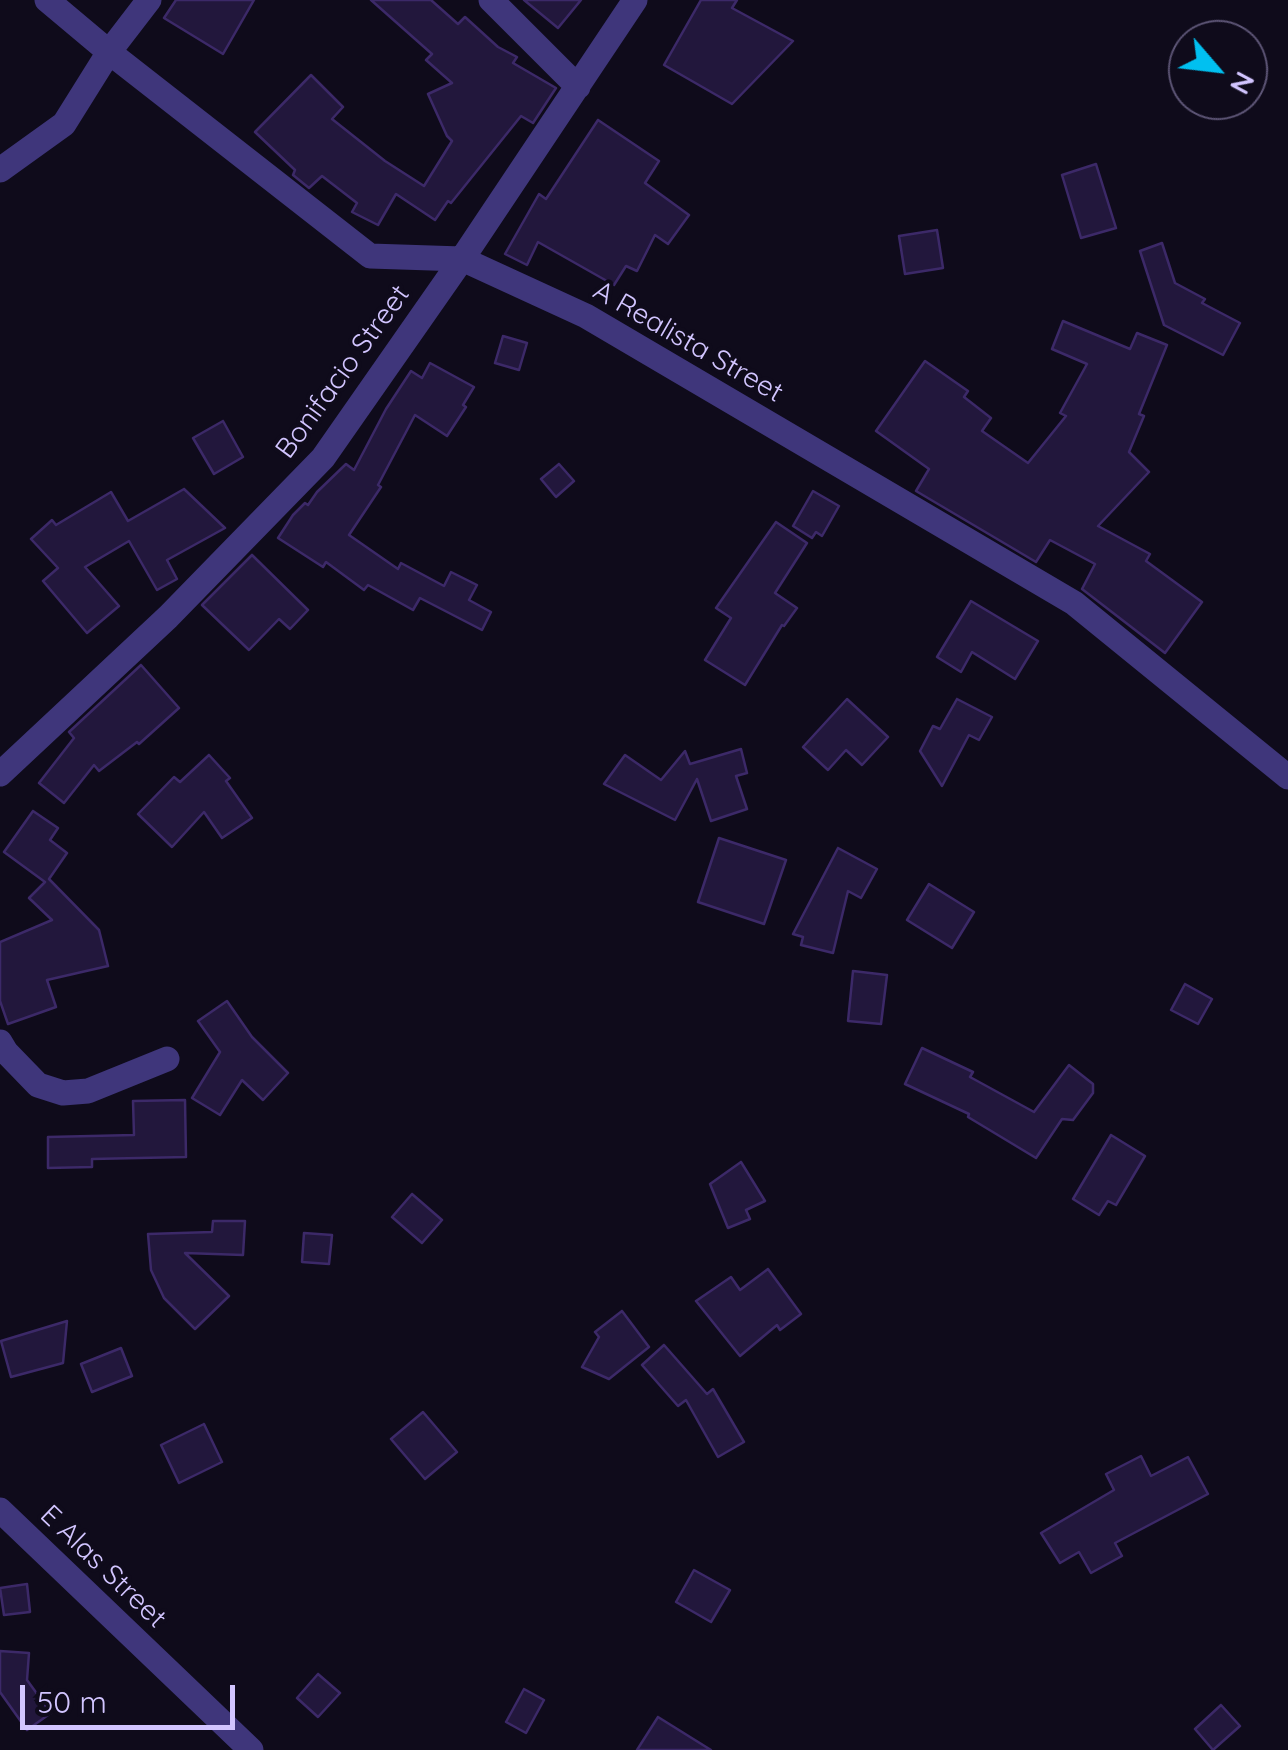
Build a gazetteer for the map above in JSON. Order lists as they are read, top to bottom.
{
  "streets": {
    "street": ["A Realista Street", "Bonifacio Street", "E Alas Street"]
  },
  "crossings": [
    ["A Realista Street", "Bonifacio Street"]
  ],
  "scale_bar": "50 m",
  "north": "bottom right"
}
